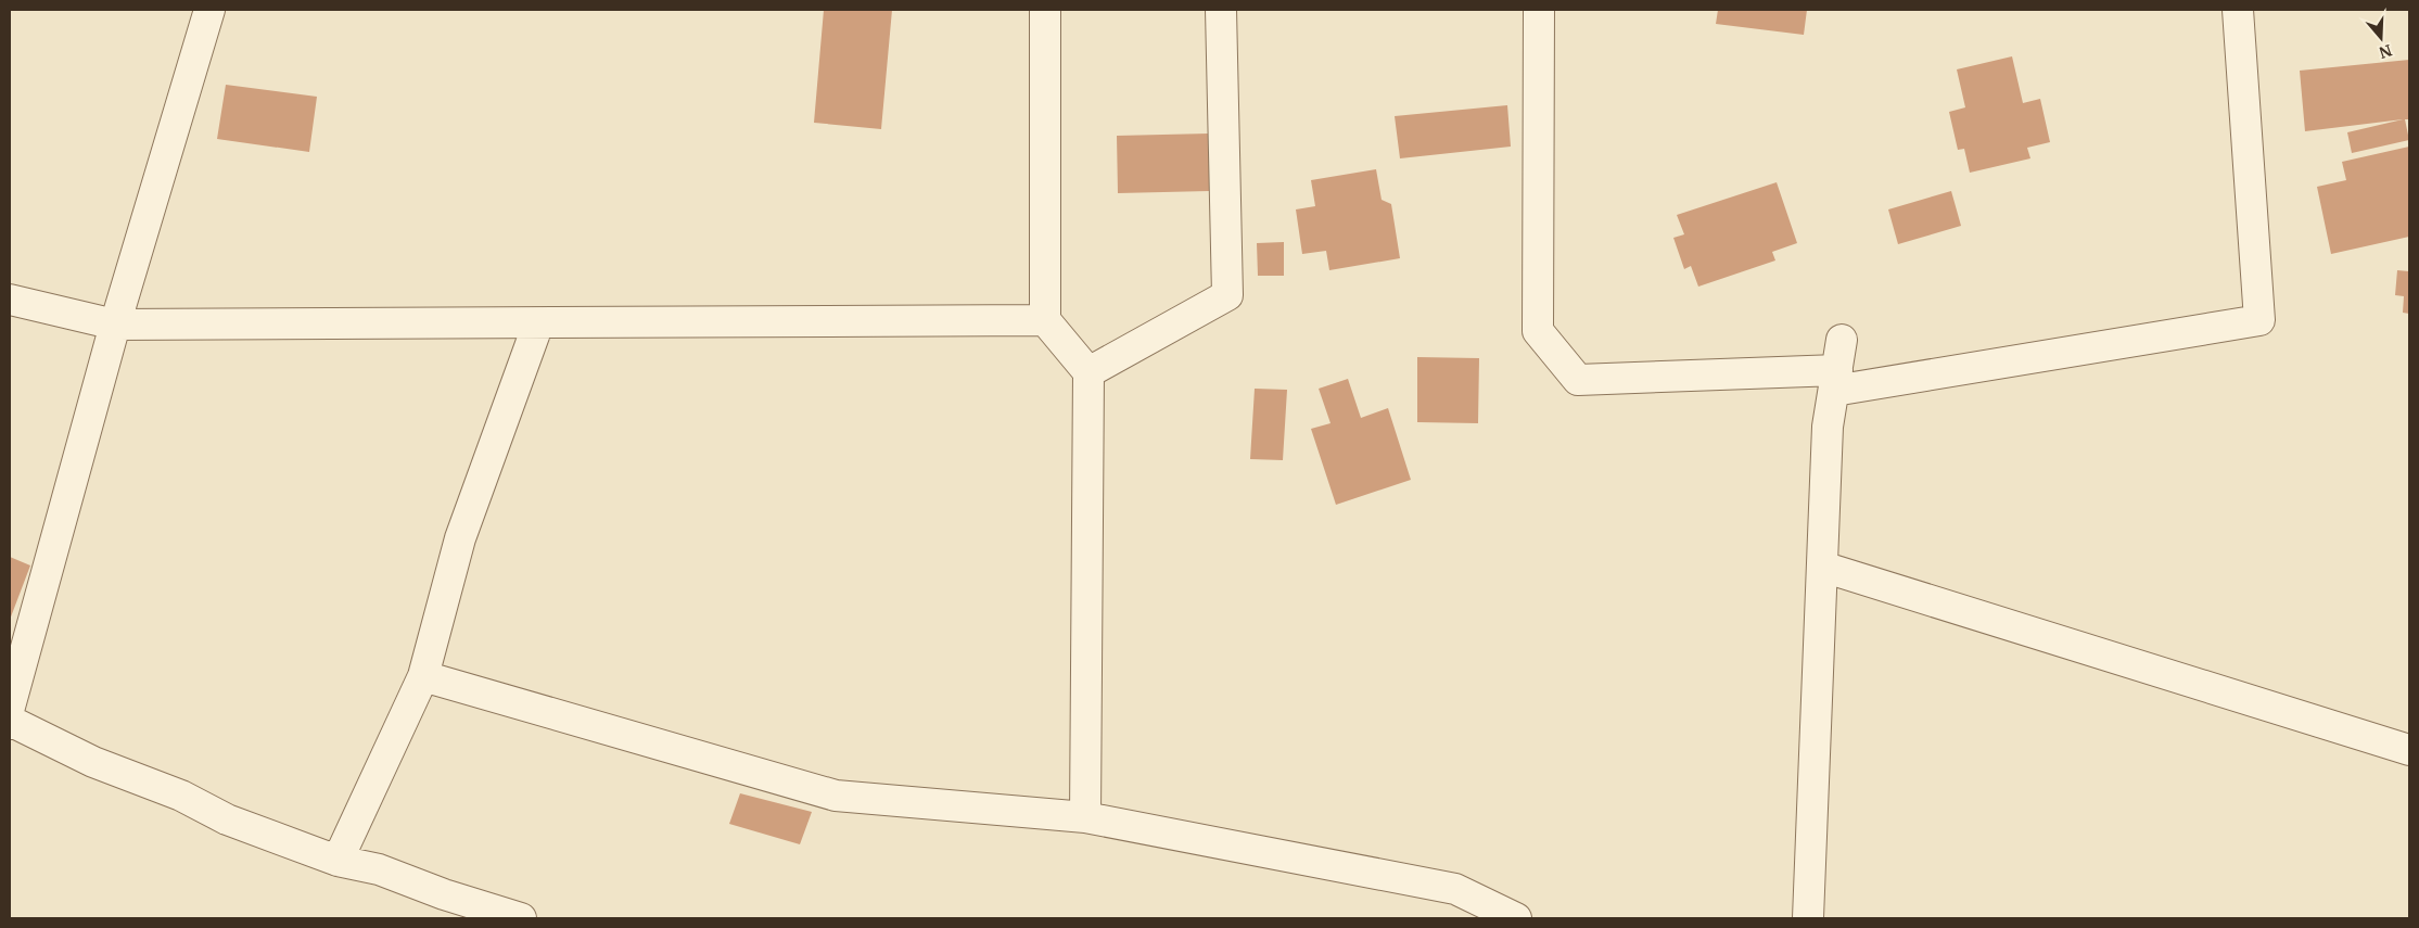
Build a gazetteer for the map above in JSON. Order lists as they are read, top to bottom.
{
  "north": "bottom"
}
